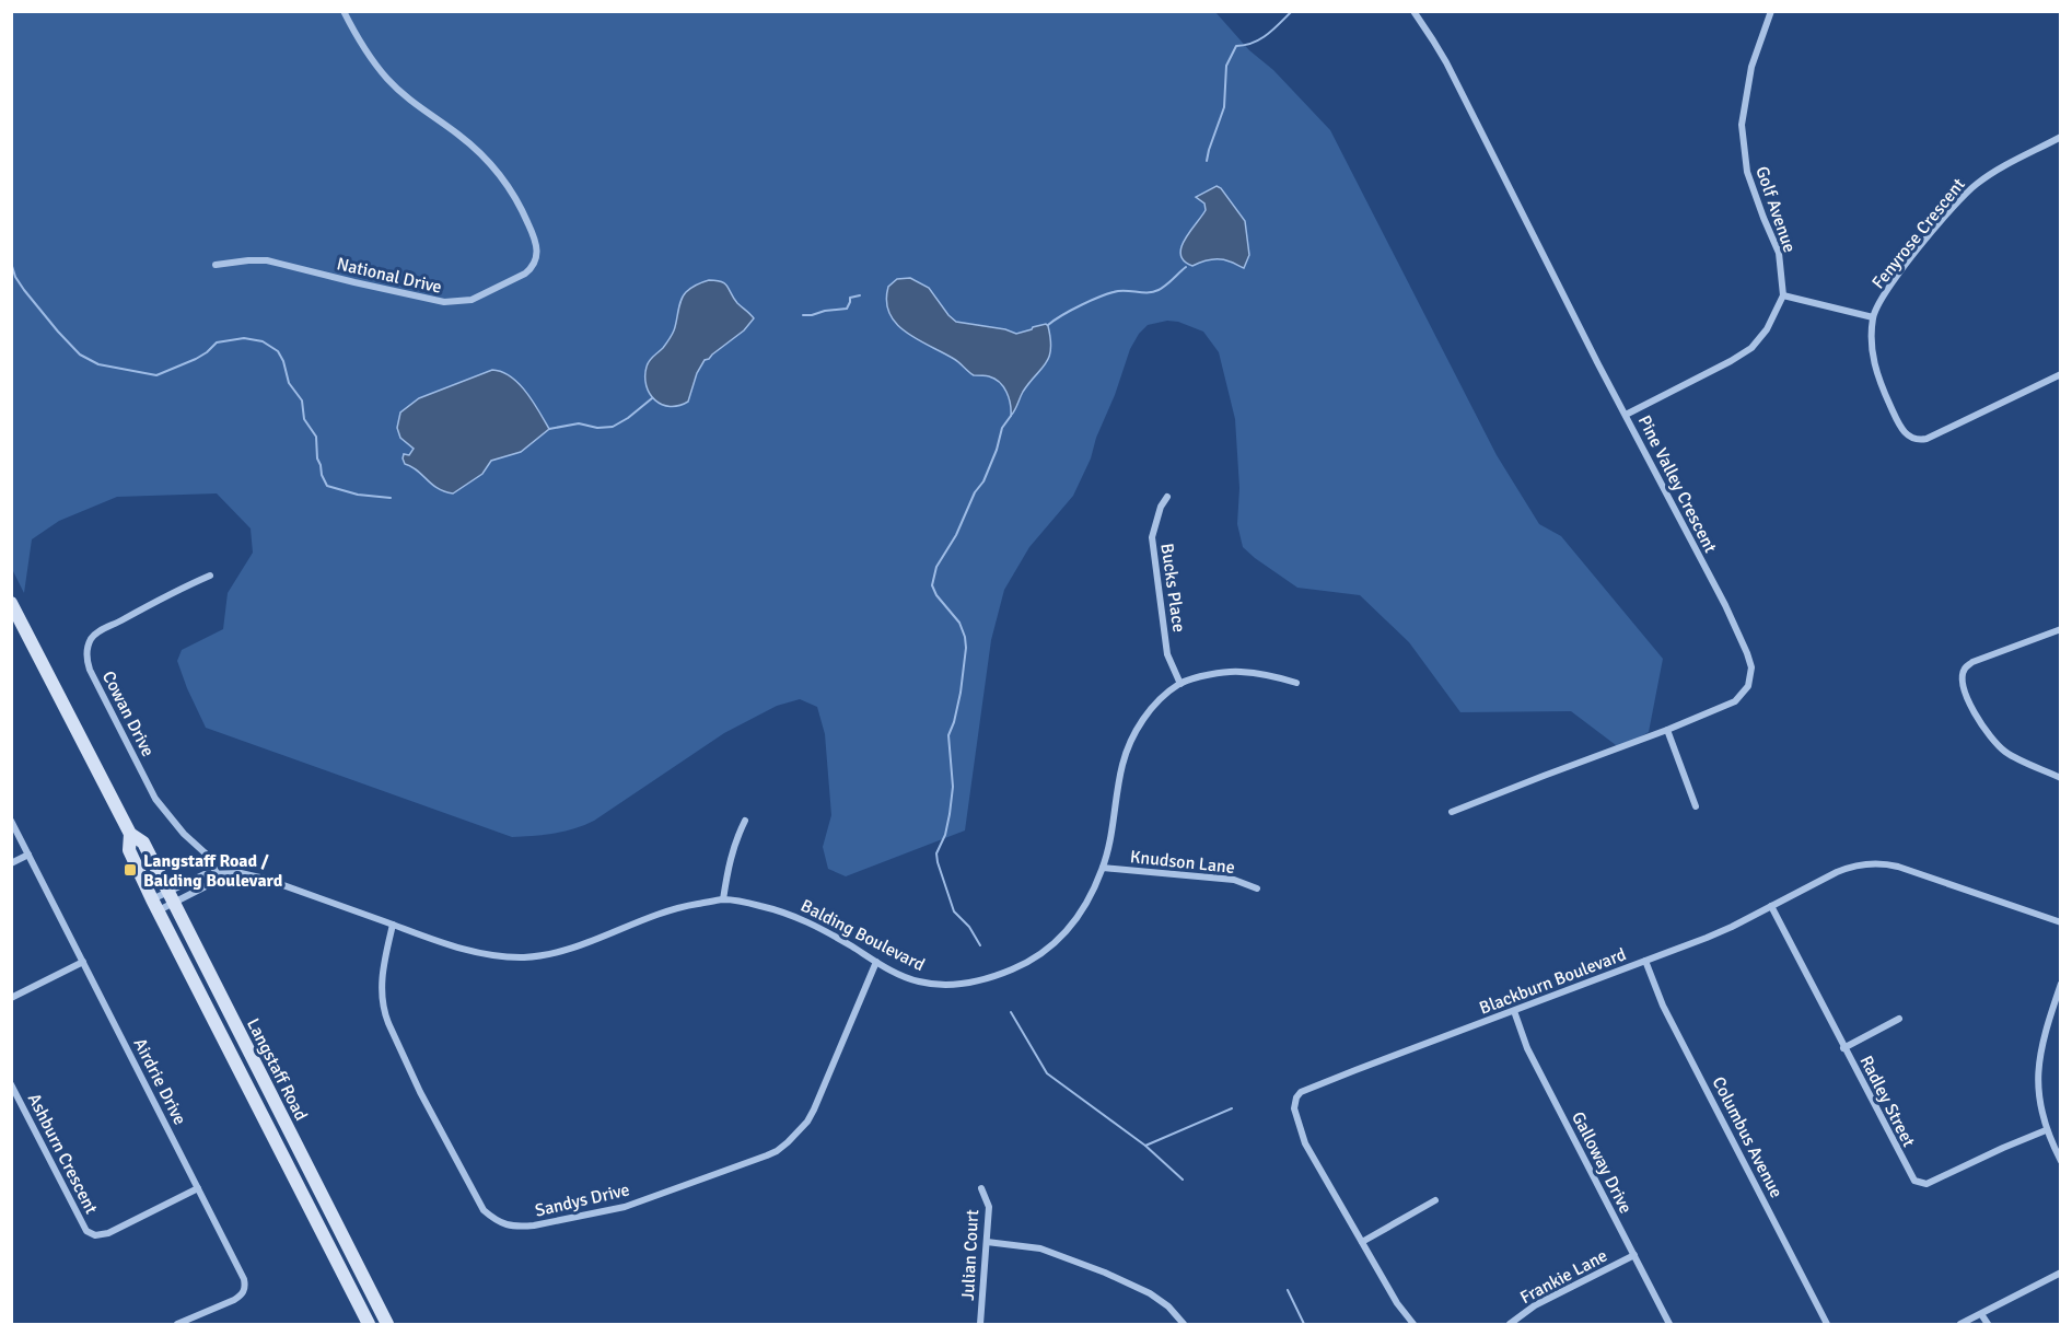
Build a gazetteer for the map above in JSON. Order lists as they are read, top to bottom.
{
  "streets": {
    "main road": ["Langstaff Road"],
    "street": [
      "Golf Avenue",
      "Fenyrose Crescent",
      "National Drive",
      "Pine Valley Crescent",
      "Bucks Place",
      "Cowan Drive",
      "Knudson Lane",
      "Balding Boulevard",
      "Blackburn Boulevard",
      "Airdrie Drive",
      "Radley Street",
      "Columbus Avenue",
      "Ashburn Crescent",
      "Galloway Drive",
      "Sandys Drive",
      "Julian Court",
      "Frankie Lane"
    ]
  },
  "crossings": [
    ["Golf Avenue", "Fenyrose Crescent"],
    ["Bucks Place", "Balding Boulevard"],
    ["Cowan Drive", "Balding Boulevard"],
    ["Knudson Lane", "Balding Boulevard"],
    ["Balding Boulevard", "Langstaff Road"],
    ["Balding Boulevard", "Sandys Drive"],
    ["Blackburn Boulevard", "Radley Street"],
    ["Blackburn Boulevard", "Columbus Avenue"],
    ["Blackburn Boulevard", "Galloway Drive"],
    ["Airdrie Drive", "Ashburn Crescent"],
    ["Galloway Drive", "Frankie Lane"]
  ],
  "places": {
    "transit": ["Langstaff Road / Balding Boulevard"]
  }
}
